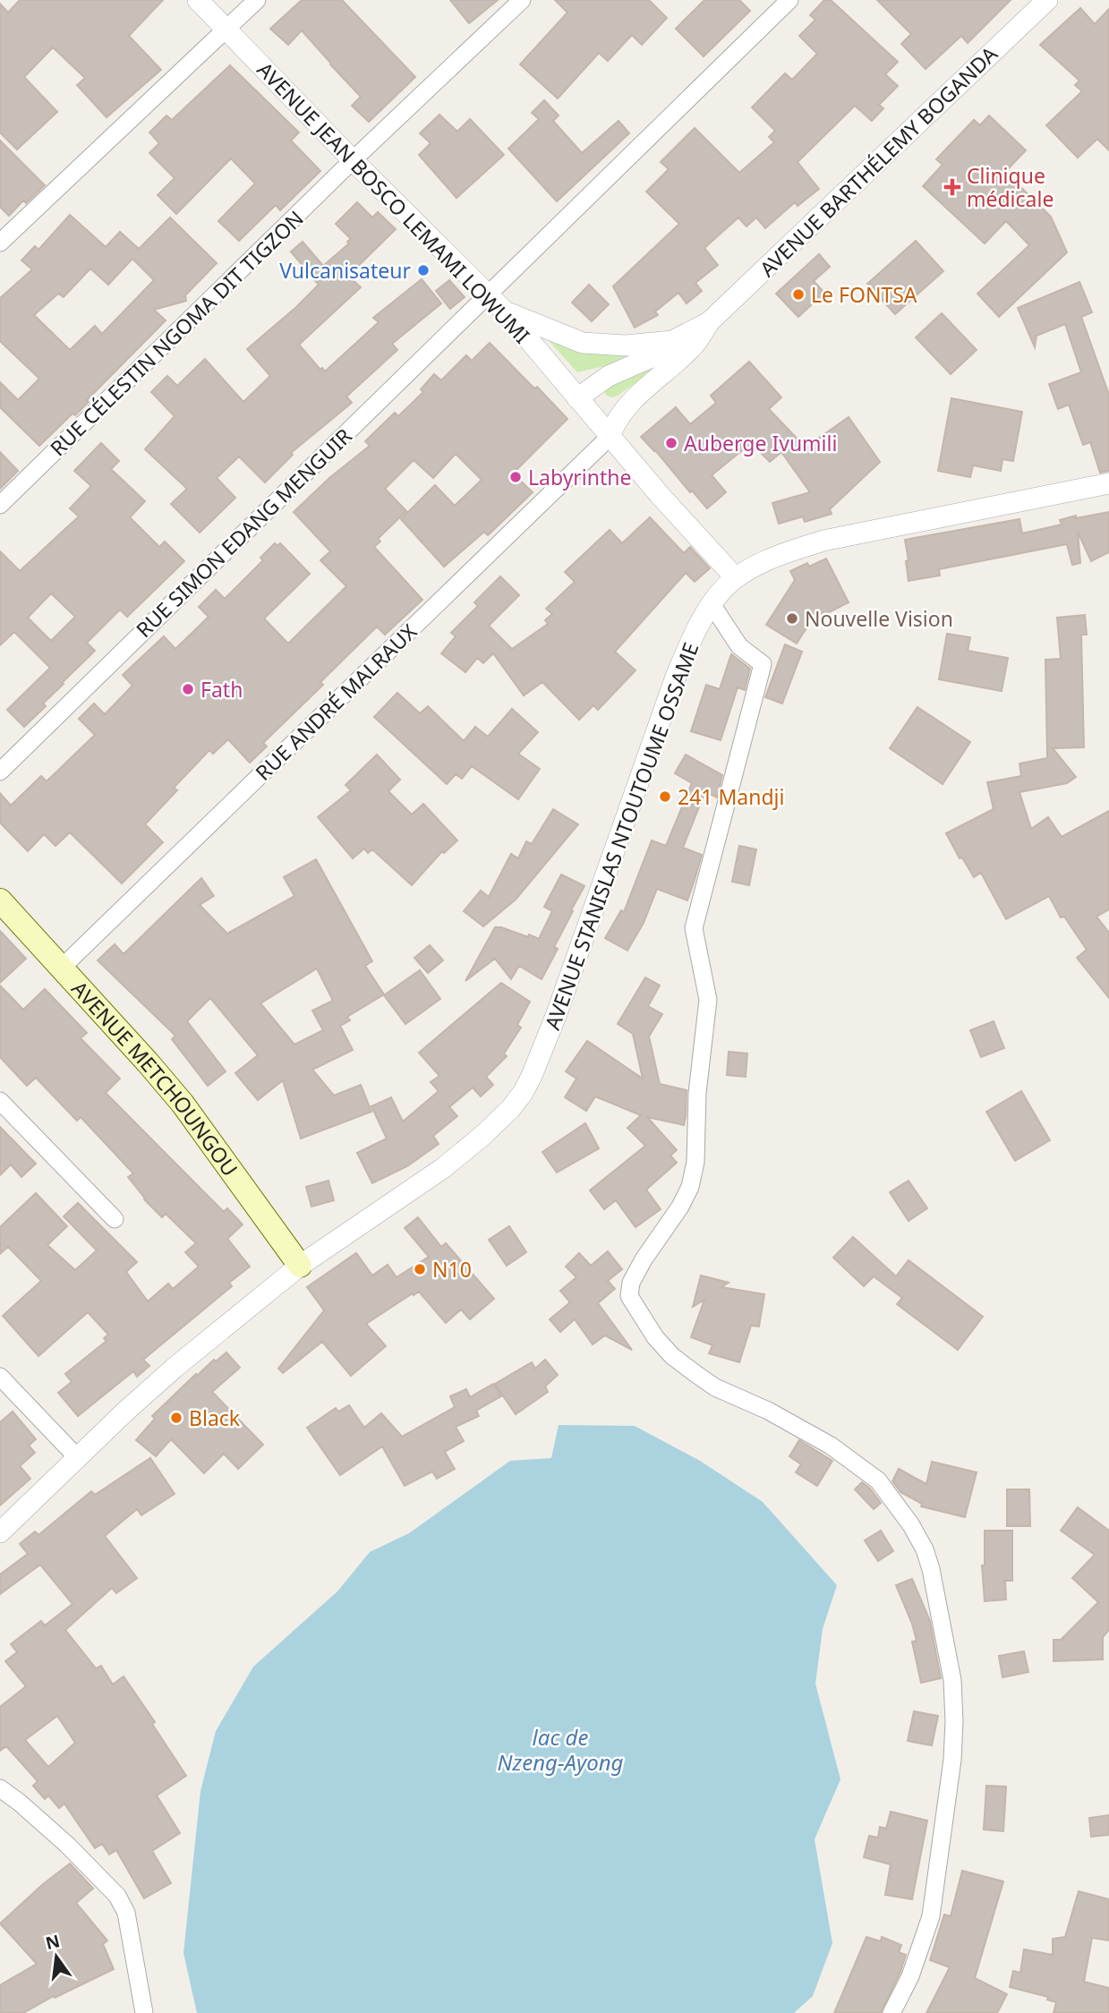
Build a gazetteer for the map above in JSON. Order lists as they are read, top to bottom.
{
  "streets": {
    "main road": ["AVENUE METCHOUNGOU"],
    "street": [
      "AVENUE BARTHÉLEMY BOGANDA",
      "AVENUE JEAN BOSCO LEMAMI LOWUMI",
      "RUE CÉLESTIN NGOMA DIT TIGZON",
      "RUE SIMON EDANG MENGUIR",
      "RUE ANDRÉ MALRAUX",
      "AVENUE STANISLAS NTOUTOUME OSSAME"
    ]
  },
  "crossings": [
    ["AVENUE JEAN BOSCO LEMAMI LOWUMI", "RUE CÉLESTIN NGOMA DIT TIGZON"],
    ["AVENUE JEAN BOSCO LEMAMI LOWUMI", "RUE SIMON EDANG MENGUIR"],
    ["AVENUE JEAN BOSCO LEMAMI LOWUMI", "RUE ANDRÉ MALRAUX"],
    ["AVENUE JEAN BOSCO LEMAMI LOWUMI", "AVENUE STANISLAS NTOUTOUME OSSAME"],
    ["RUE ANDRÉ MALRAUX", "AVENUE METCHOUNGOU"],
    ["AVENUE STANISLAS NTOUTOUME OSSAME", "AVENUE METCHOUNGOU"]
  ],
  "water": ["lac de Nzeng-Ayong"],
  "places": {
    "health": ["Clinique médicale"],
    "other": [
      "Vulcanisateur",
      "Le FONTSA",
      "Auberge Ivumili",
      "Labyrinthe",
      "Nouvelle Vision",
      "Fath",
      "241 Mandji",
      "N10",
      "Black"
    ]
  },
  "north": "top"
}
